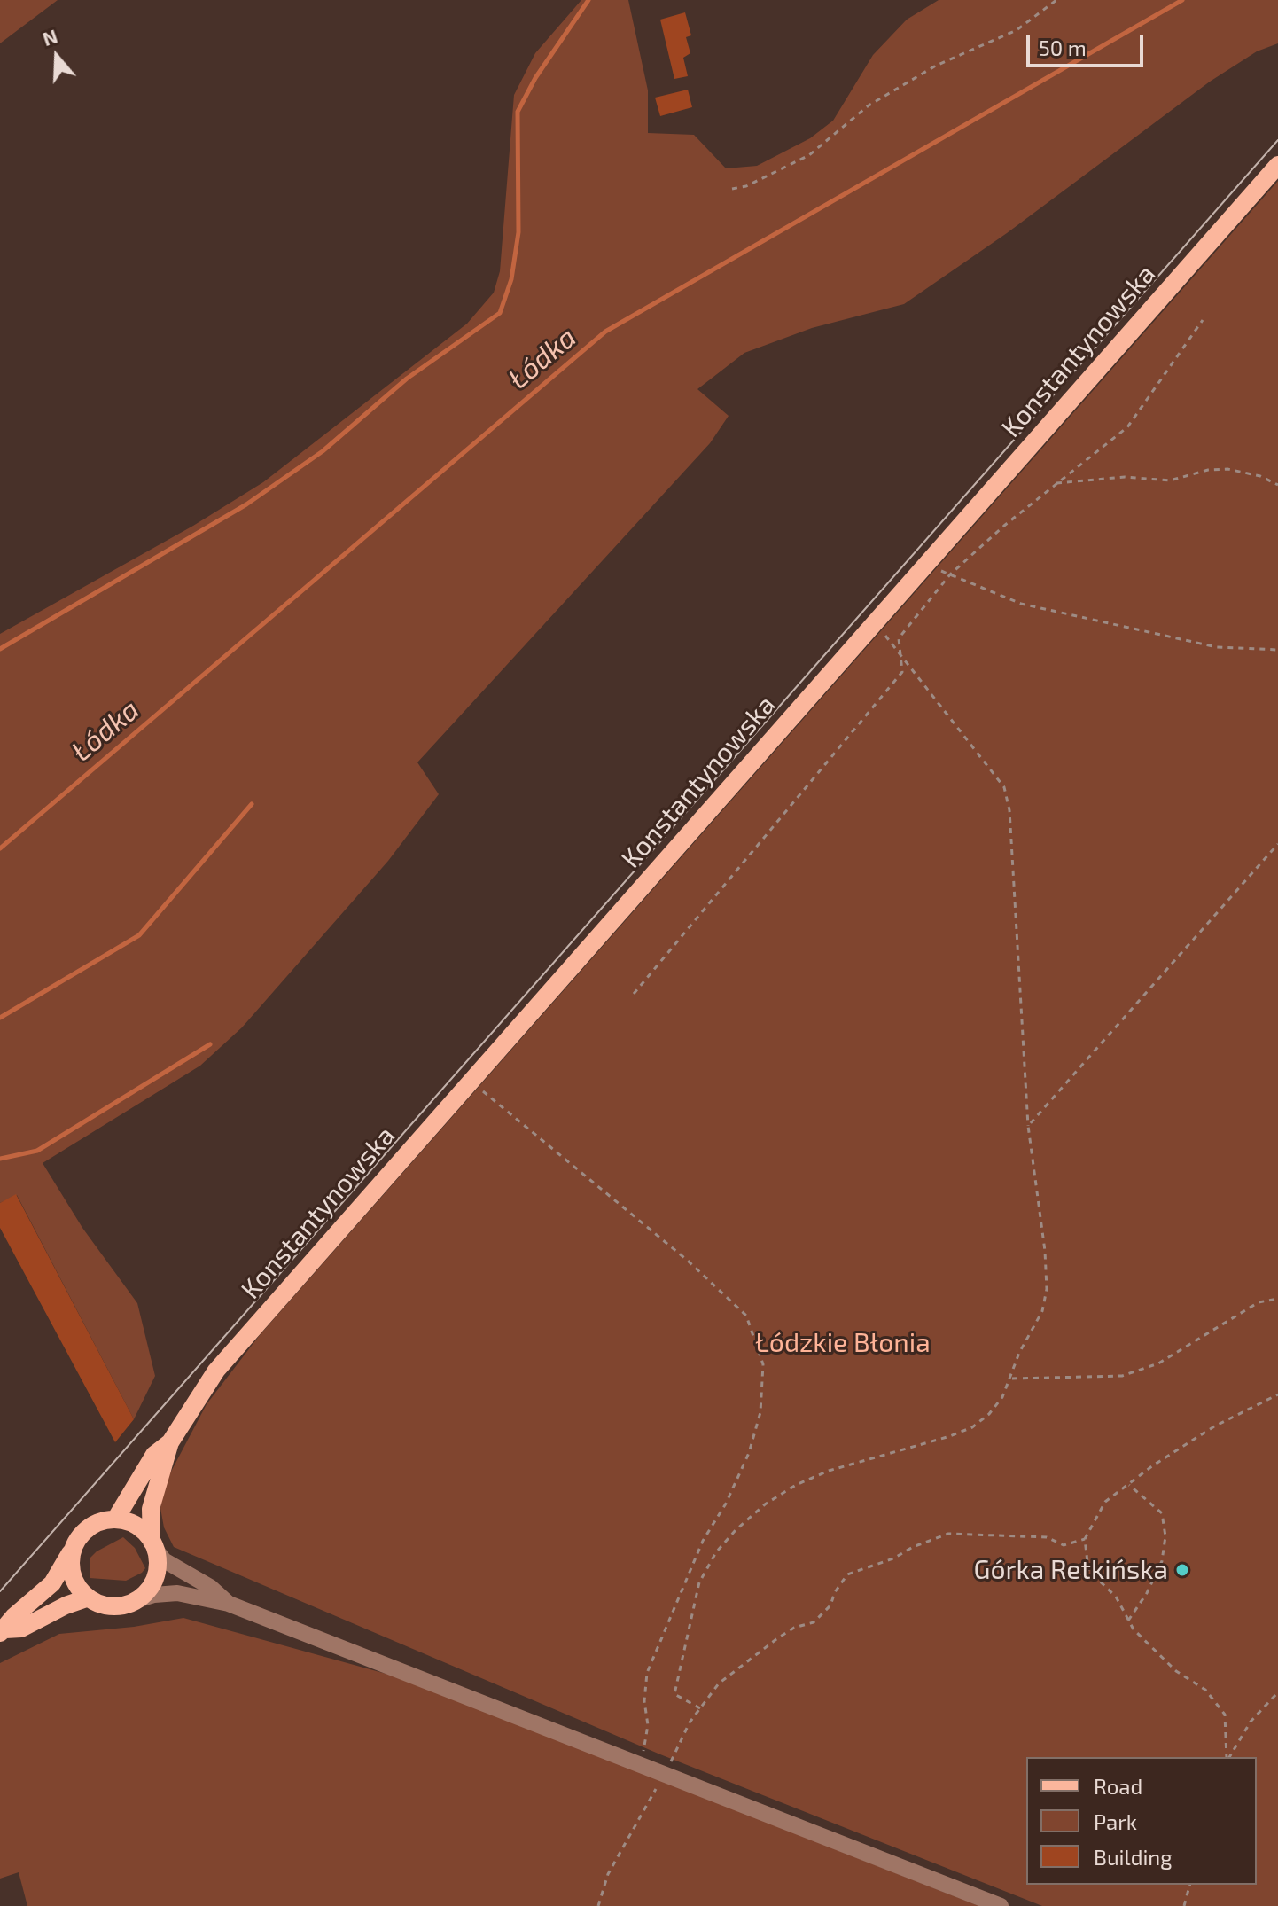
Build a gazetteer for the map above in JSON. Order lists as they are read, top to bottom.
{
  "streets": {
    "main road": ["Konstantynowska"]
  },
  "water": ["Łódka"],
  "parks": ["Łódzkie Błonia"],
  "places": ["Górka Retkińska"],
  "legend": ["Road", "Park", "Building"],
  "scale_bar": "50 m",
  "north": "top"
}
